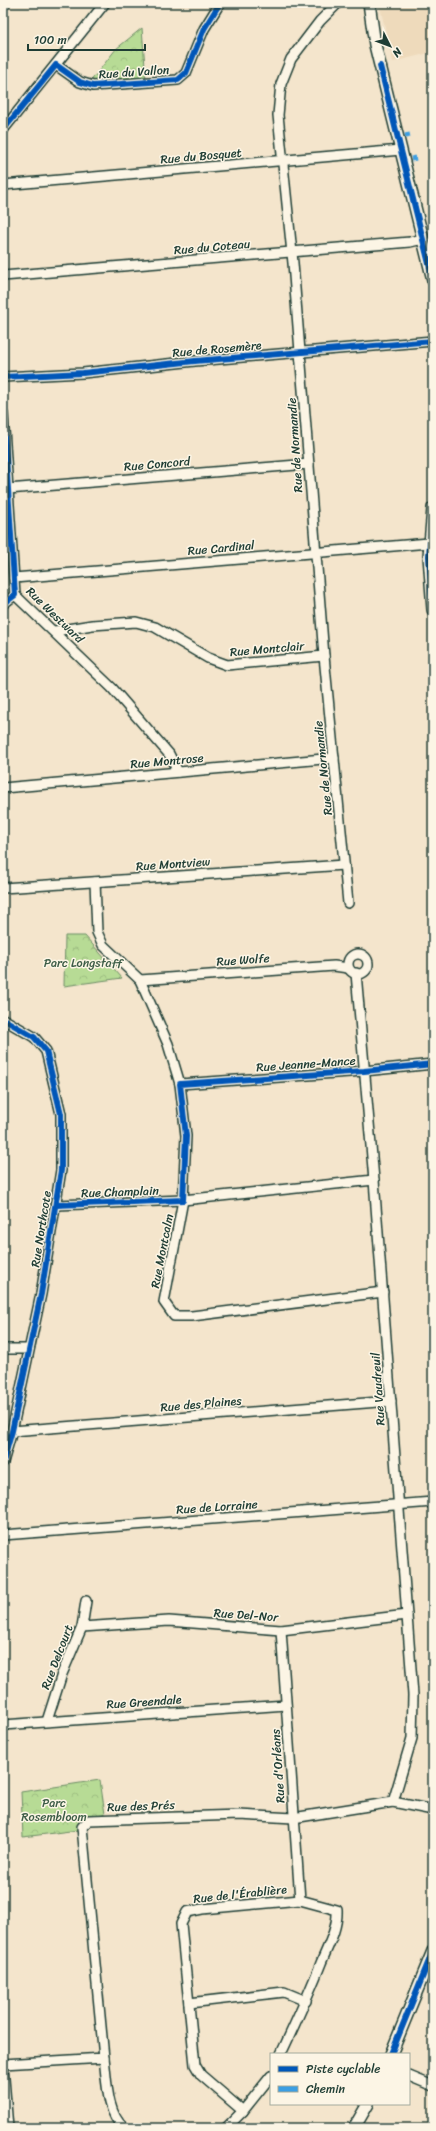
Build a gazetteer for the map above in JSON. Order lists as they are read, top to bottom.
{
  "streets": {
    "street": [
      "Rue du Vallon",
      "Rue du Bosquet",
      "Rue du Coteau",
      "Rue de Rosemère",
      "Rue de Normandie",
      "Rue Concord",
      "Rue Cardinal",
      "Rue Westward",
      "Rue Montclair",
      "Rue Montrose",
      "Rue Montview",
      "Rue Wolfe",
      "Rue Jeanne-Mance",
      "Rue Champlain",
      "Rue Northcote",
      "Rue Montcalm",
      "Rue Vaudreuil",
      "Rue des Plaines",
      "Rue de Lorraine",
      "Rue Del-Nor",
      "Rue Delcourt",
      "Rue Greendale",
      "Rue d'Orléans",
      "Rue des Prés",
      "Rue de l'Érablière"
    ]
  },
  "crossings": [
    ["Rue du Bosquet", "Rue de Normandie"],
    ["Rue du Coteau", "Rue de Normandie"],
    ["Rue de Rosemère", "Rue de Normandie"],
    ["Rue de Normandie", "Rue Concord"],
    ["Rue de Normandie", "Rue Cardinal"],
    ["Rue de Normandie", "Rue Montclair"],
    ["Rue de Normandie", "Rue Montrose"],
    ["Rue de Normandie", "Rue Montview"],
    ["Rue Concord", "Rue Westward"],
    ["Rue Cardinal", "Rue Westward"],
    ["Rue Westward", "Rue Montclair"],
    ["Rue Westward", "Rue Montrose"],
    ["Rue Montview", "Rue Montcalm"],
    ["Rue Wolfe", "Rue Montcalm"],
    ["Rue Wolfe", "Rue Vaudreuil"],
    ["Rue Jeanne-Mance", "Rue Montcalm"],
    ["Rue Jeanne-Mance", "Rue Vaudreuil"],
    ["Rue Champlain", "Rue Northcote"],
    ["Rue Champlain", "Rue Montcalm"],
    ["Rue Champlain", "Rue Vaudreuil"],
    ["Rue Northcote", "Rue des Plaines"],
    ["Rue Montcalm", "Rue Vaudreuil"],
    ["Rue Vaudreuil", "Rue des Plaines"],
    ["Rue Vaudreuil", "Rue de Lorraine"],
    ["Rue Vaudreuil", "Rue Del-Nor"],
    ["Rue Vaudreuil", "Rue des Prés"],
    ["Rue Del-Nor", "Rue Delcourt"],
    ["Rue Del-Nor", "Rue d'Orléans"],
    ["Rue Delcourt", "Rue Greendale"],
    ["Rue Greendale", "Rue d'Orléans"],
    ["Rue d'Orléans", "Rue des Prés"],
    ["Rue d'Orléans", "Rue de l'Érablière"]
  ],
  "parks": ["Parc Longstaff", "Parc Rosembloom"],
  "legend": ["Piste cyclable", "Chemin"],
  "scale_bar": "100 m",
  "north": "bottom right"
}
